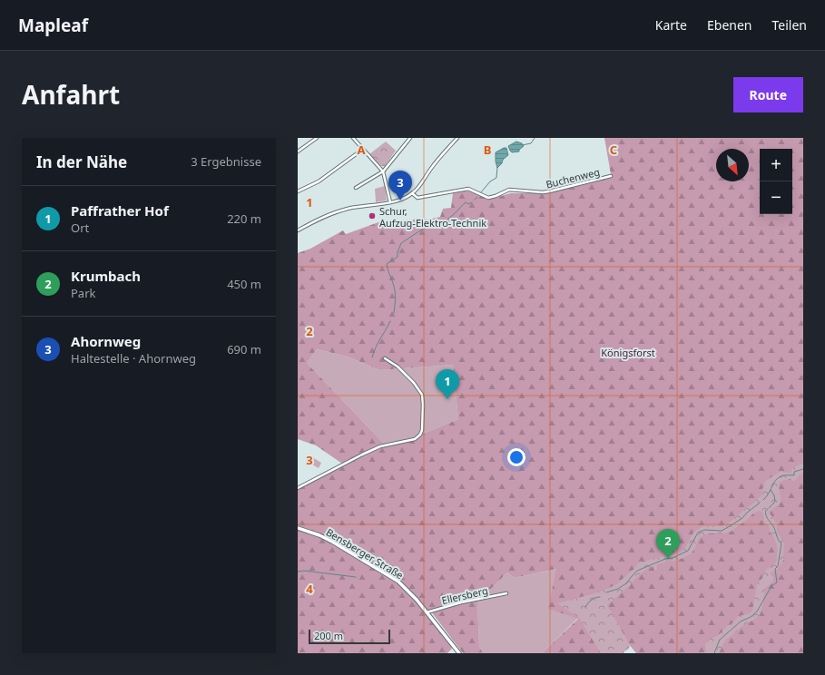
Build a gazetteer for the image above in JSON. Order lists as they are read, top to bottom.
{
  "streets": {
    "main road": ["Bensberger Straße"],
    "street": ["Buchenweg", "Ellersberg"]
  },
  "crossings": [
    ["Bensberger Straße", "Ellersberg"]
  ],
  "parks": ["Königsforst"],
  "places": ["Schur, Aufzug-Elektro-Technik"],
  "scale_bar": "200 m",
  "north": "bottom right",
  "page": {
    "header": "Mapleaf",
    "nav": ["Karte", "Ebenen", "Teilen"],
    "title": "Anfahrt",
    "buttons": "Route",
    "heading": ["In der Nähe", "3 Ergebnisse"],
    "map_buttons": ["+", "−"],
    "pins": ["3", "1", "2"],
    "list": [
      {
        "mark": "1",
        "name": "Paffrather Hof",
        "note": "Ort",
        "value": "220 m"
      },
      {
        "mark": "2",
        "name": "Krumbach",
        "note": "Park",
        "value": "450 m"
      },
      {
        "mark": "3",
        "name": "Ahornweg",
        "note": "Haltestelle · Ahornweg",
        "value": "690 m"
      }
    ],
    "scale": "200 m"
  },
  "grid": {
    "columns": ["A", "B", "C"],
    "rows": [
      "1",
      "2",
      "3",
      "4"
    ]
  }
}
